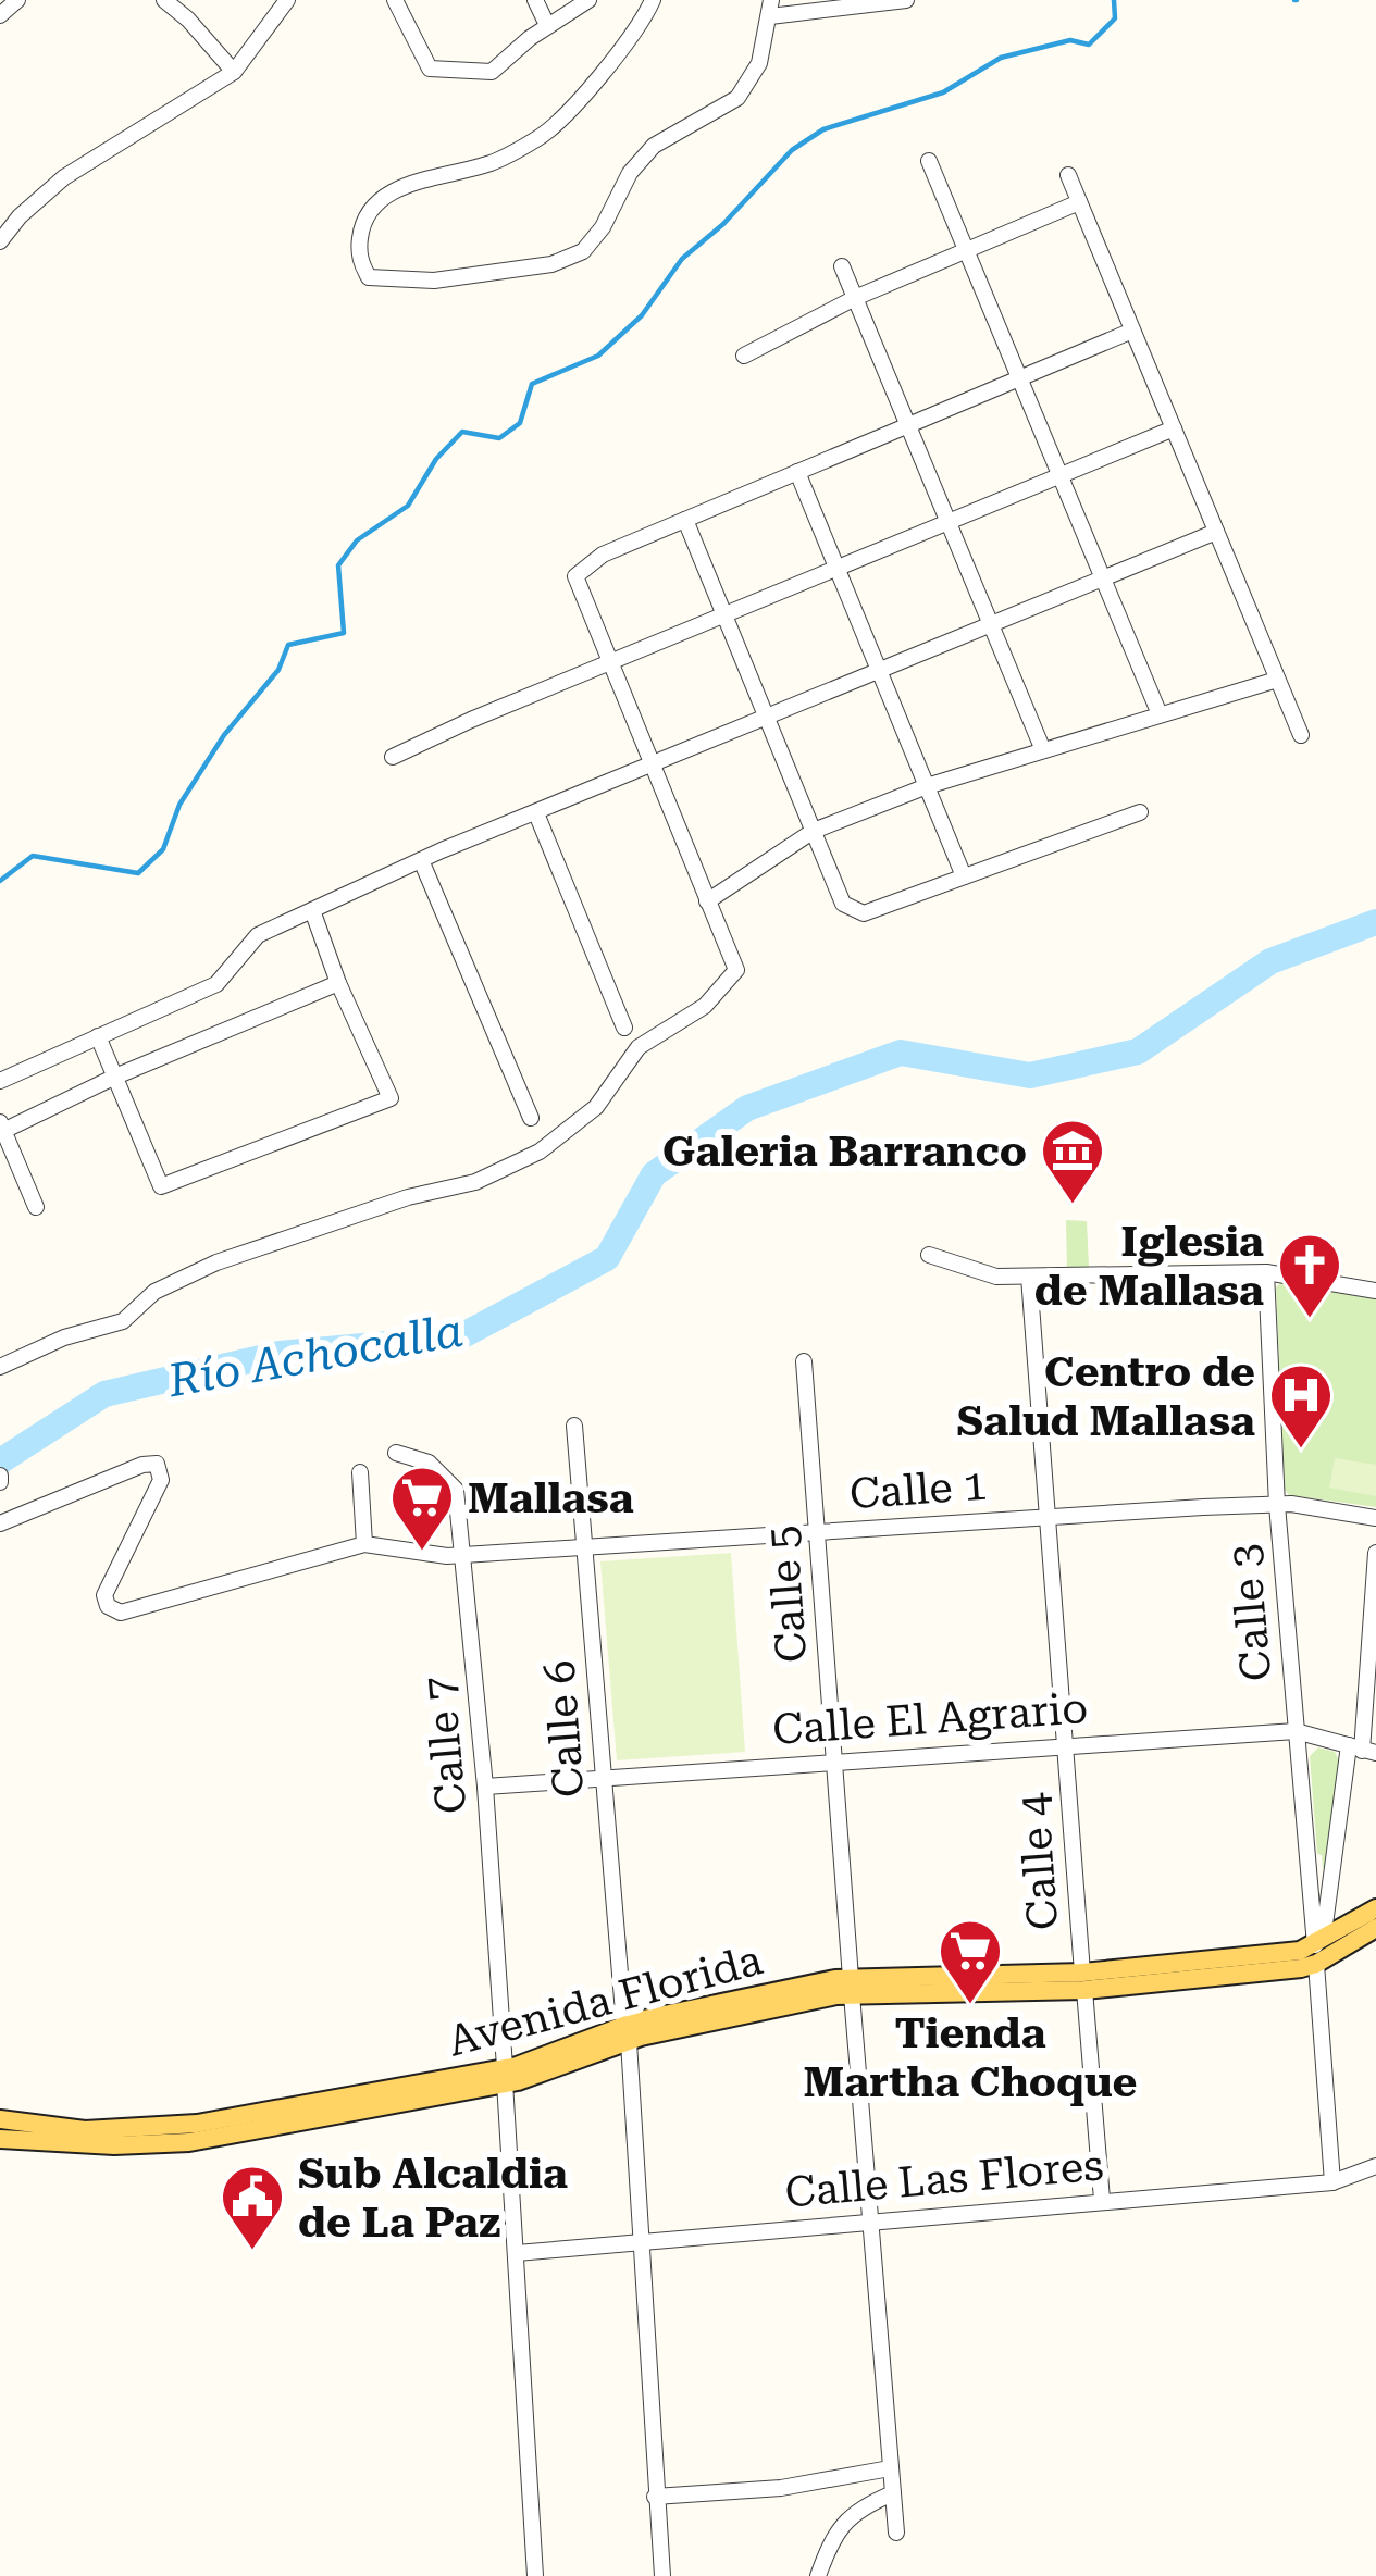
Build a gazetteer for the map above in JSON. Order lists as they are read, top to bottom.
{
  "streets": {
    "main road": ["Avenida Florida"],
    "street": [
      "Calle 1",
      "Calle 5",
      "Calle 3",
      "Calle El Agrario",
      "Calle 6",
      "Calle 7",
      "Calle 4",
      "Calle Las Flores"
    ]
  },
  "crossings": [
    ["Calle 1", "Calle 5"],
    ["Calle 1", "Calle 3"],
    ["Calle 1", "Calle 6"],
    ["Calle 1", "Calle 7"],
    ["Calle 1", "Calle 4"],
    ["Calle 5", "Calle El Agrario"],
    ["Calle 5", "Avenida Florida"],
    ["Calle 5", "Calle Las Flores"],
    ["Calle 3", "Calle El Agrario"],
    ["Calle 3", "Avenida Florida"],
    ["Calle 3", "Calle Las Flores"],
    ["Calle El Agrario", "Calle 6"],
    ["Calle El Agrario", "Calle 7"],
    ["Calle El Agrario", "Calle 4"],
    ["Calle 6", "Avenida Florida"],
    ["Calle 6", "Calle Las Flores"],
    ["Calle 7", "Avenida Florida"],
    ["Calle 7", "Calle Las Flores"],
    ["Calle 4", "Avenida Florida"],
    ["Calle 4", "Calle Las Flores"]
  ],
  "water": ["Río Achocalla"],
  "places": {
    "museum": ["Galeria Barranco"],
    "church": ["Iglesia de Mallasa"],
    "hospital": ["Centro de Salud Mallasa"],
    "supermarket": ["Mallasa", "Tienda Martha Choque"],
    "public building": ["Sub Alcaldia de La Paz"]
  }
}
